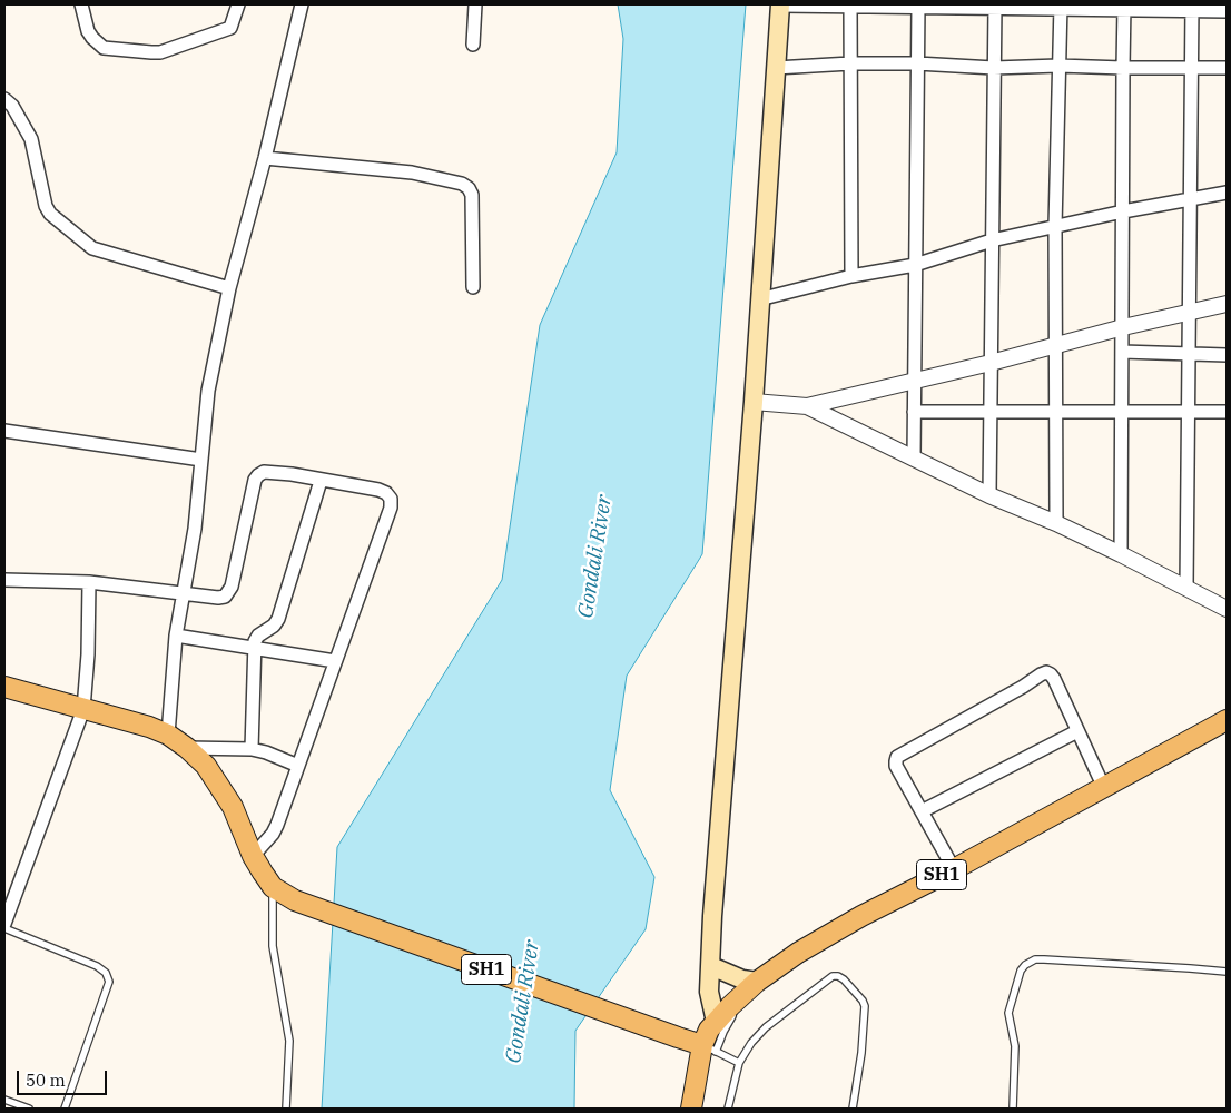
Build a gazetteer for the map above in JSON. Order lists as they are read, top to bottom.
{
  "streets": {
    "main road": ["SH1"]
  },
  "water": ["Gondali River"],
  "scale_bar": "50 m"
}
